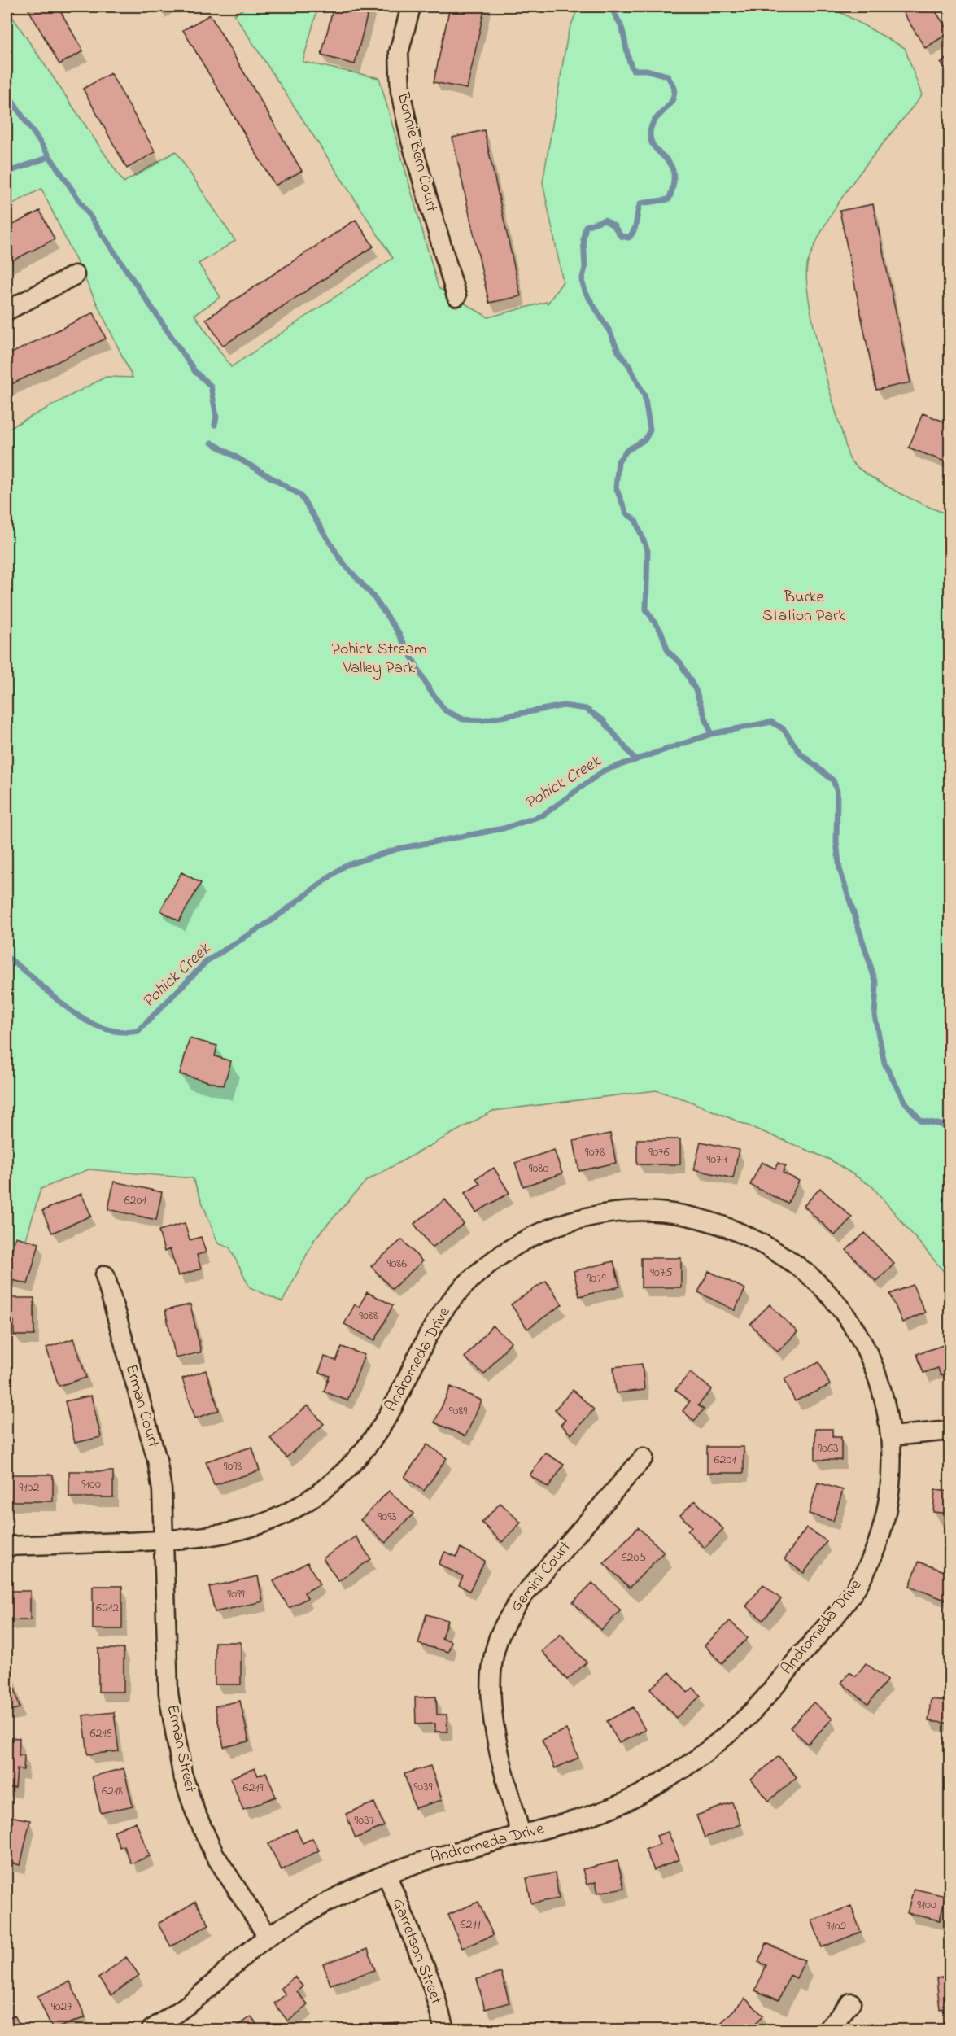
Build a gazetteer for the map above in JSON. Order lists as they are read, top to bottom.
{
  "streets": {
    "street": [
      "Bonnie Bern Court",
      "Andromeda Drive",
      "Erman Court",
      "Gemini Court",
      "Erman Street",
      "Garretson Street"
    ]
  },
  "crossings": [
    ["Andromeda Drive", "Erman Court"],
    ["Andromeda Drive", "Gemini Court"],
    ["Andromeda Drive", "Erman Street"],
    ["Andromeda Drive", "Garretson Street"],
    ["Erman Court", "Erman Street"]
  ],
  "water": ["Pohick Creek"],
  "parks": ["Burke Station Park", "Pohick Stream Valley Park"],
  "house_numbers": [
    "9078",
    "9076",
    "9074",
    "9080",
    "6201",
    "9086",
    "9075",
    "9079",
    "9088",
    "9089",
    "9063",
    "6201",
    "9098",
    "9100",
    "9102",
    "9093",
    "6205",
    "9099",
    "6212",
    "6216",
    "9039",
    "6219",
    "6218",
    "9037",
    "9100",
    "6211",
    "9102",
    "9027"
  ]
}
